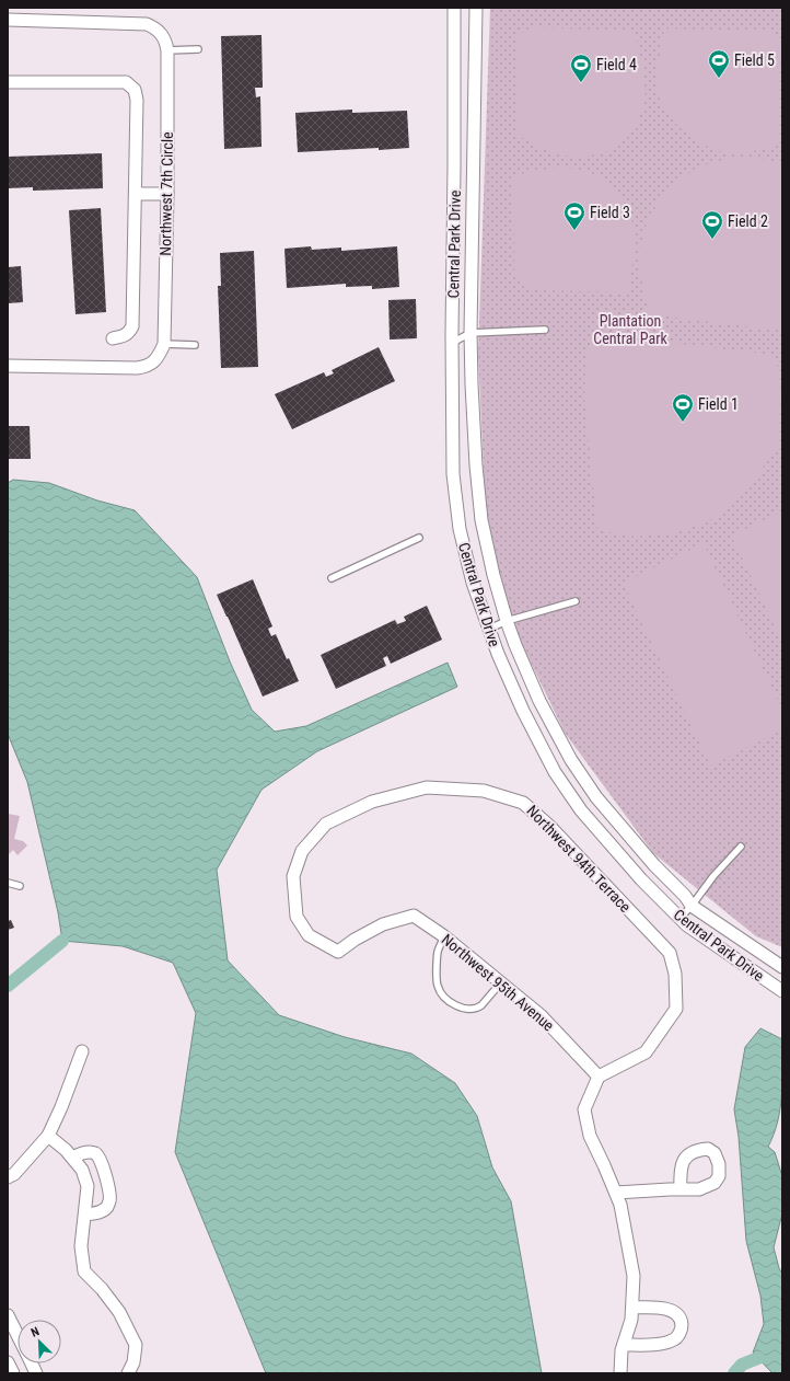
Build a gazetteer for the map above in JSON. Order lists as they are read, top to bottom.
{
  "streets": {
    "street": [
      "Northwest 7th Circle",
      "Central Park Drive",
      "Northwest 94th Terrace",
      "Northwest 95th Avenue"
    ]
  },
  "crossings": [
    ["Northwest 94th Terrace", "Northwest 95th Avenue"]
  ],
  "parks": ["Plantation Central Park"],
  "places": {
    "sports": [
      "Field 5",
      "Field 4",
      "Field 3",
      "Field 2",
      "Field 1"
    ]
  },
  "north": "top left"
}
